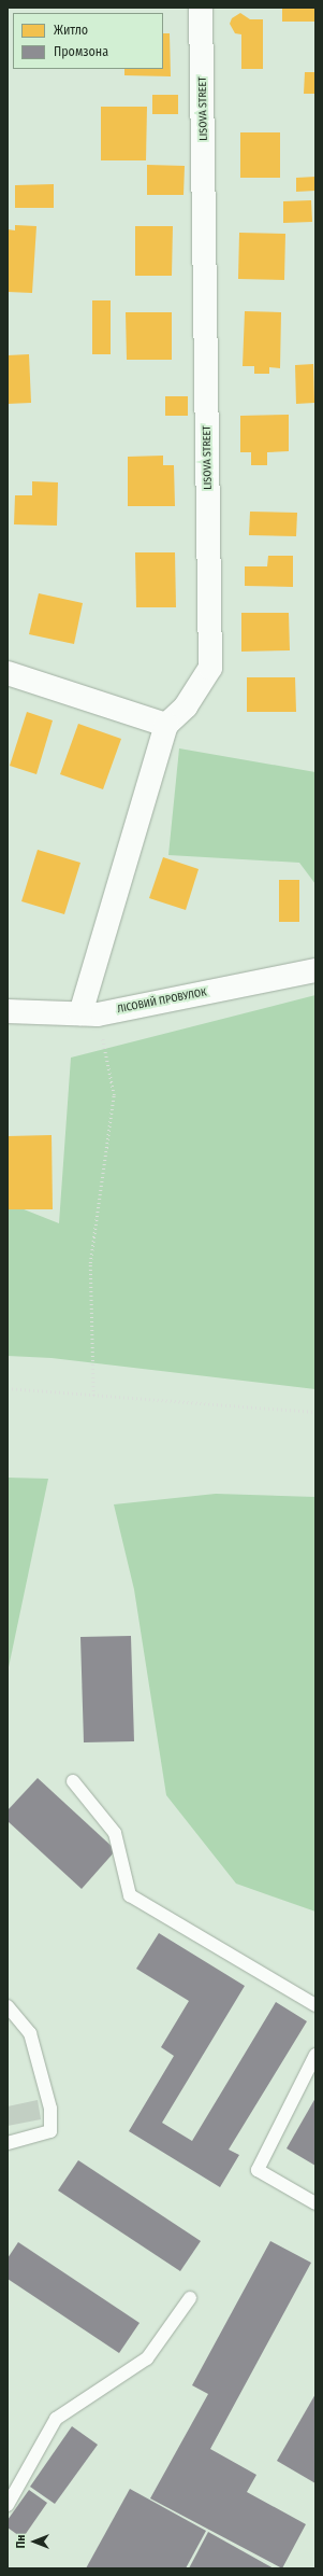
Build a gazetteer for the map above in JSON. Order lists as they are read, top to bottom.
{
  "streets": {
    "street": ["LISOVA STREET", "ЛІСОВИЙ ПРОВУЛОК"]
  },
  "legend": ["Житло", "Промзона"],
  "north": "left"
}
